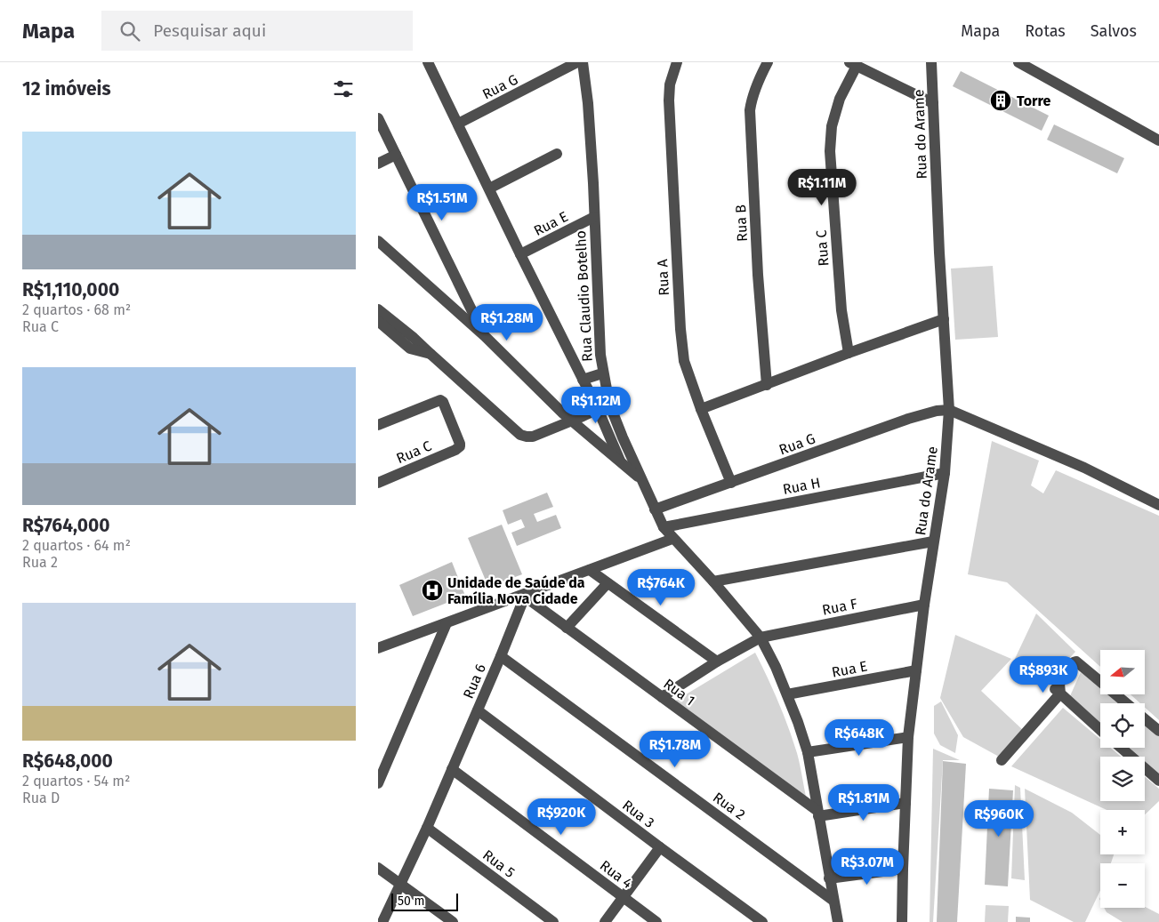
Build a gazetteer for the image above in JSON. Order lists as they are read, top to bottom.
{
  "streets": {
    "street": [
      "Rua G",
      "Rua do Arame",
      "Rua E",
      "Rua B",
      "Rua C",
      "Rua A",
      "Rua Claudio Botelho",
      "Rua H",
      "Rua F",
      "Rua 6",
      "Rua 1",
      "Rua 2",
      "Rua 3",
      "Rua 5",
      "Rua 4"
    ]
  },
  "crossings": [
    ["Rua G", "Rua do Arame"],
    ["Rua G", "Rua A"],
    ["Rua G", "Rua Claudio Botelho"],
    ["Rua do Arame", "Rua E"],
    ["Rua do Arame", "Rua H"],
    ["Rua do Arame", "Rua F"],
    ["Rua E", "Rua Claudio Botelho"],
    ["Rua Claudio Botelho", "Rua H"],
    ["Rua Claudio Botelho", "Rua F"],
    ["Rua Claudio Botelho", "Rua 1"],
    ["Rua Claudio Botelho", "Rua 2"],
    ["Rua F", "Rua 1"],
    ["Rua 6", "Rua 1"],
    ["Rua 6", "Rua 2"],
    ["Rua 6", "Rua 3"],
    ["Rua 6", "Rua 5"],
    ["Rua 6", "Rua 4"]
  ],
  "places": {
    "building": ["Torre"],
    "hospital": ["Unidade de Saúde da Família Nova Cidade"]
  },
  "scale_bar": "50 m",
  "north": "left",
  "page": {
    "header": "Mapa",
    "search": "Pesquisar aqui",
    "nav": ["Mapa", "Rotas", "Salvos"],
    "heading": "12 imóveis",
    "list": [
      {
        "name": "R$1,110,000",
        "note": "2 quartos · 68 m² · Rua C"
      },
      {
        "name": "R$764,000",
        "note": "2 quartos · 64 m² · Rua 2"
      },
      {
        "name": "R$648,000",
        "note": "2 quartos · 54 m² · Rua D"
      }
    ],
    "price": [
      "R$1.11M",
      "R$1.51M",
      "R$1.28M",
      "R$1.12M",
      "R$764K",
      "R$893K",
      "R$648K",
      "R$1.78M",
      "R$1.81M",
      "R$920K",
      "R$960K",
      "R$3.07M"
    ],
    "map_buttons": ["+", "−"],
    "scale": "50 m"
  }
}
